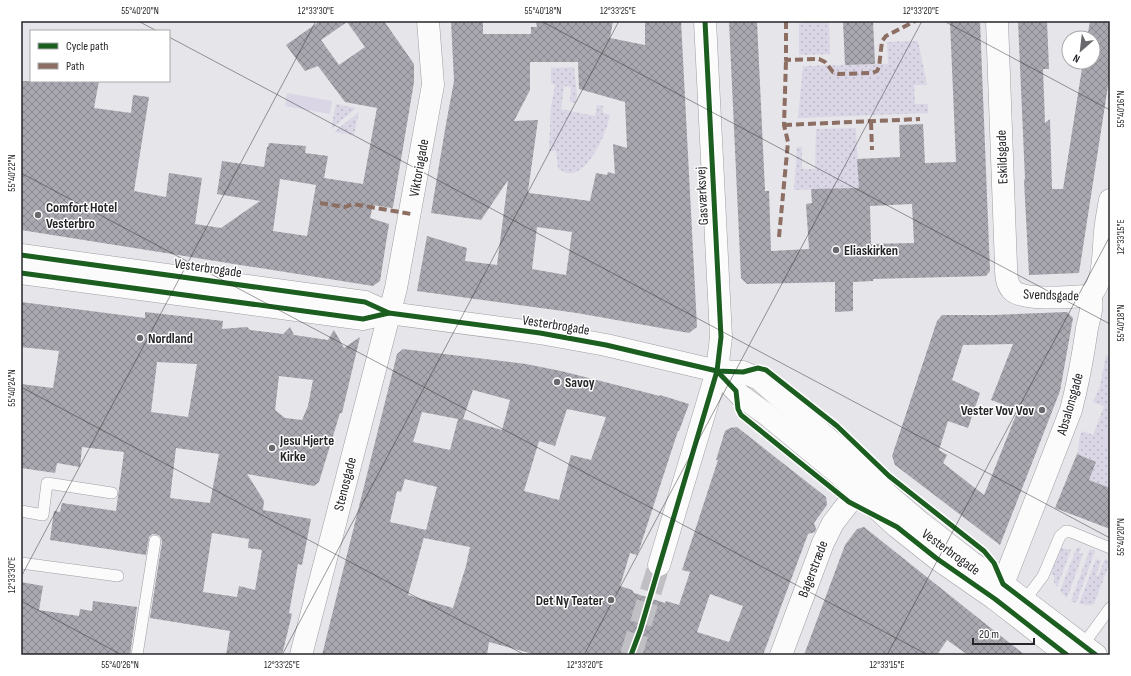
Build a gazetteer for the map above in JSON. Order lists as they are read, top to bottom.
{
  "streets": {
    "street": [
      "Eskildsgade",
      "Viktoriagade",
      "Gasværksvej",
      "Vesterbrogade",
      "Svendsgade",
      "Absalonsgade",
      "Stenosgade",
      "Bagerstræde"
    ]
  },
  "crossings": [
    ["Eskildsgade", "Svendsgade"],
    ["Viktoriagade", "Vesterbrogade"],
    ["Viktoriagade", "Stenosgade"],
    ["Gasværksvej", "Vesterbrogade"],
    ["Vesterbrogade", "Absalonsgade"],
    ["Vesterbrogade", "Stenosgade"],
    ["Vesterbrogade", "Bagerstræde"],
    ["Svendsgade", "Absalonsgade"]
  ],
  "places": [
    "Comfort Hotel Vesterbro",
    "Eliaskirken",
    "Nordland",
    "Savoy",
    "Vester Vov Vov",
    "Jesu Hjerte Kirke",
    "Det Ny Teater"
  ],
  "legend": ["Cycle path", "Path"],
  "scale_bar": "20 m",
  "north": "bottom left",
  "coordinates": [
    "55°40'20\"N",
    "12°33'30\"E",
    "55°40'18\"N",
    "12°33'25\"E",
    "12°33'20\"E",
    "55°40'16\"N",
    "55°40'22\"N",
    "12°33'15\"E",
    "55°40'24\"N",
    "55°40'26\"N"
  ]
}
